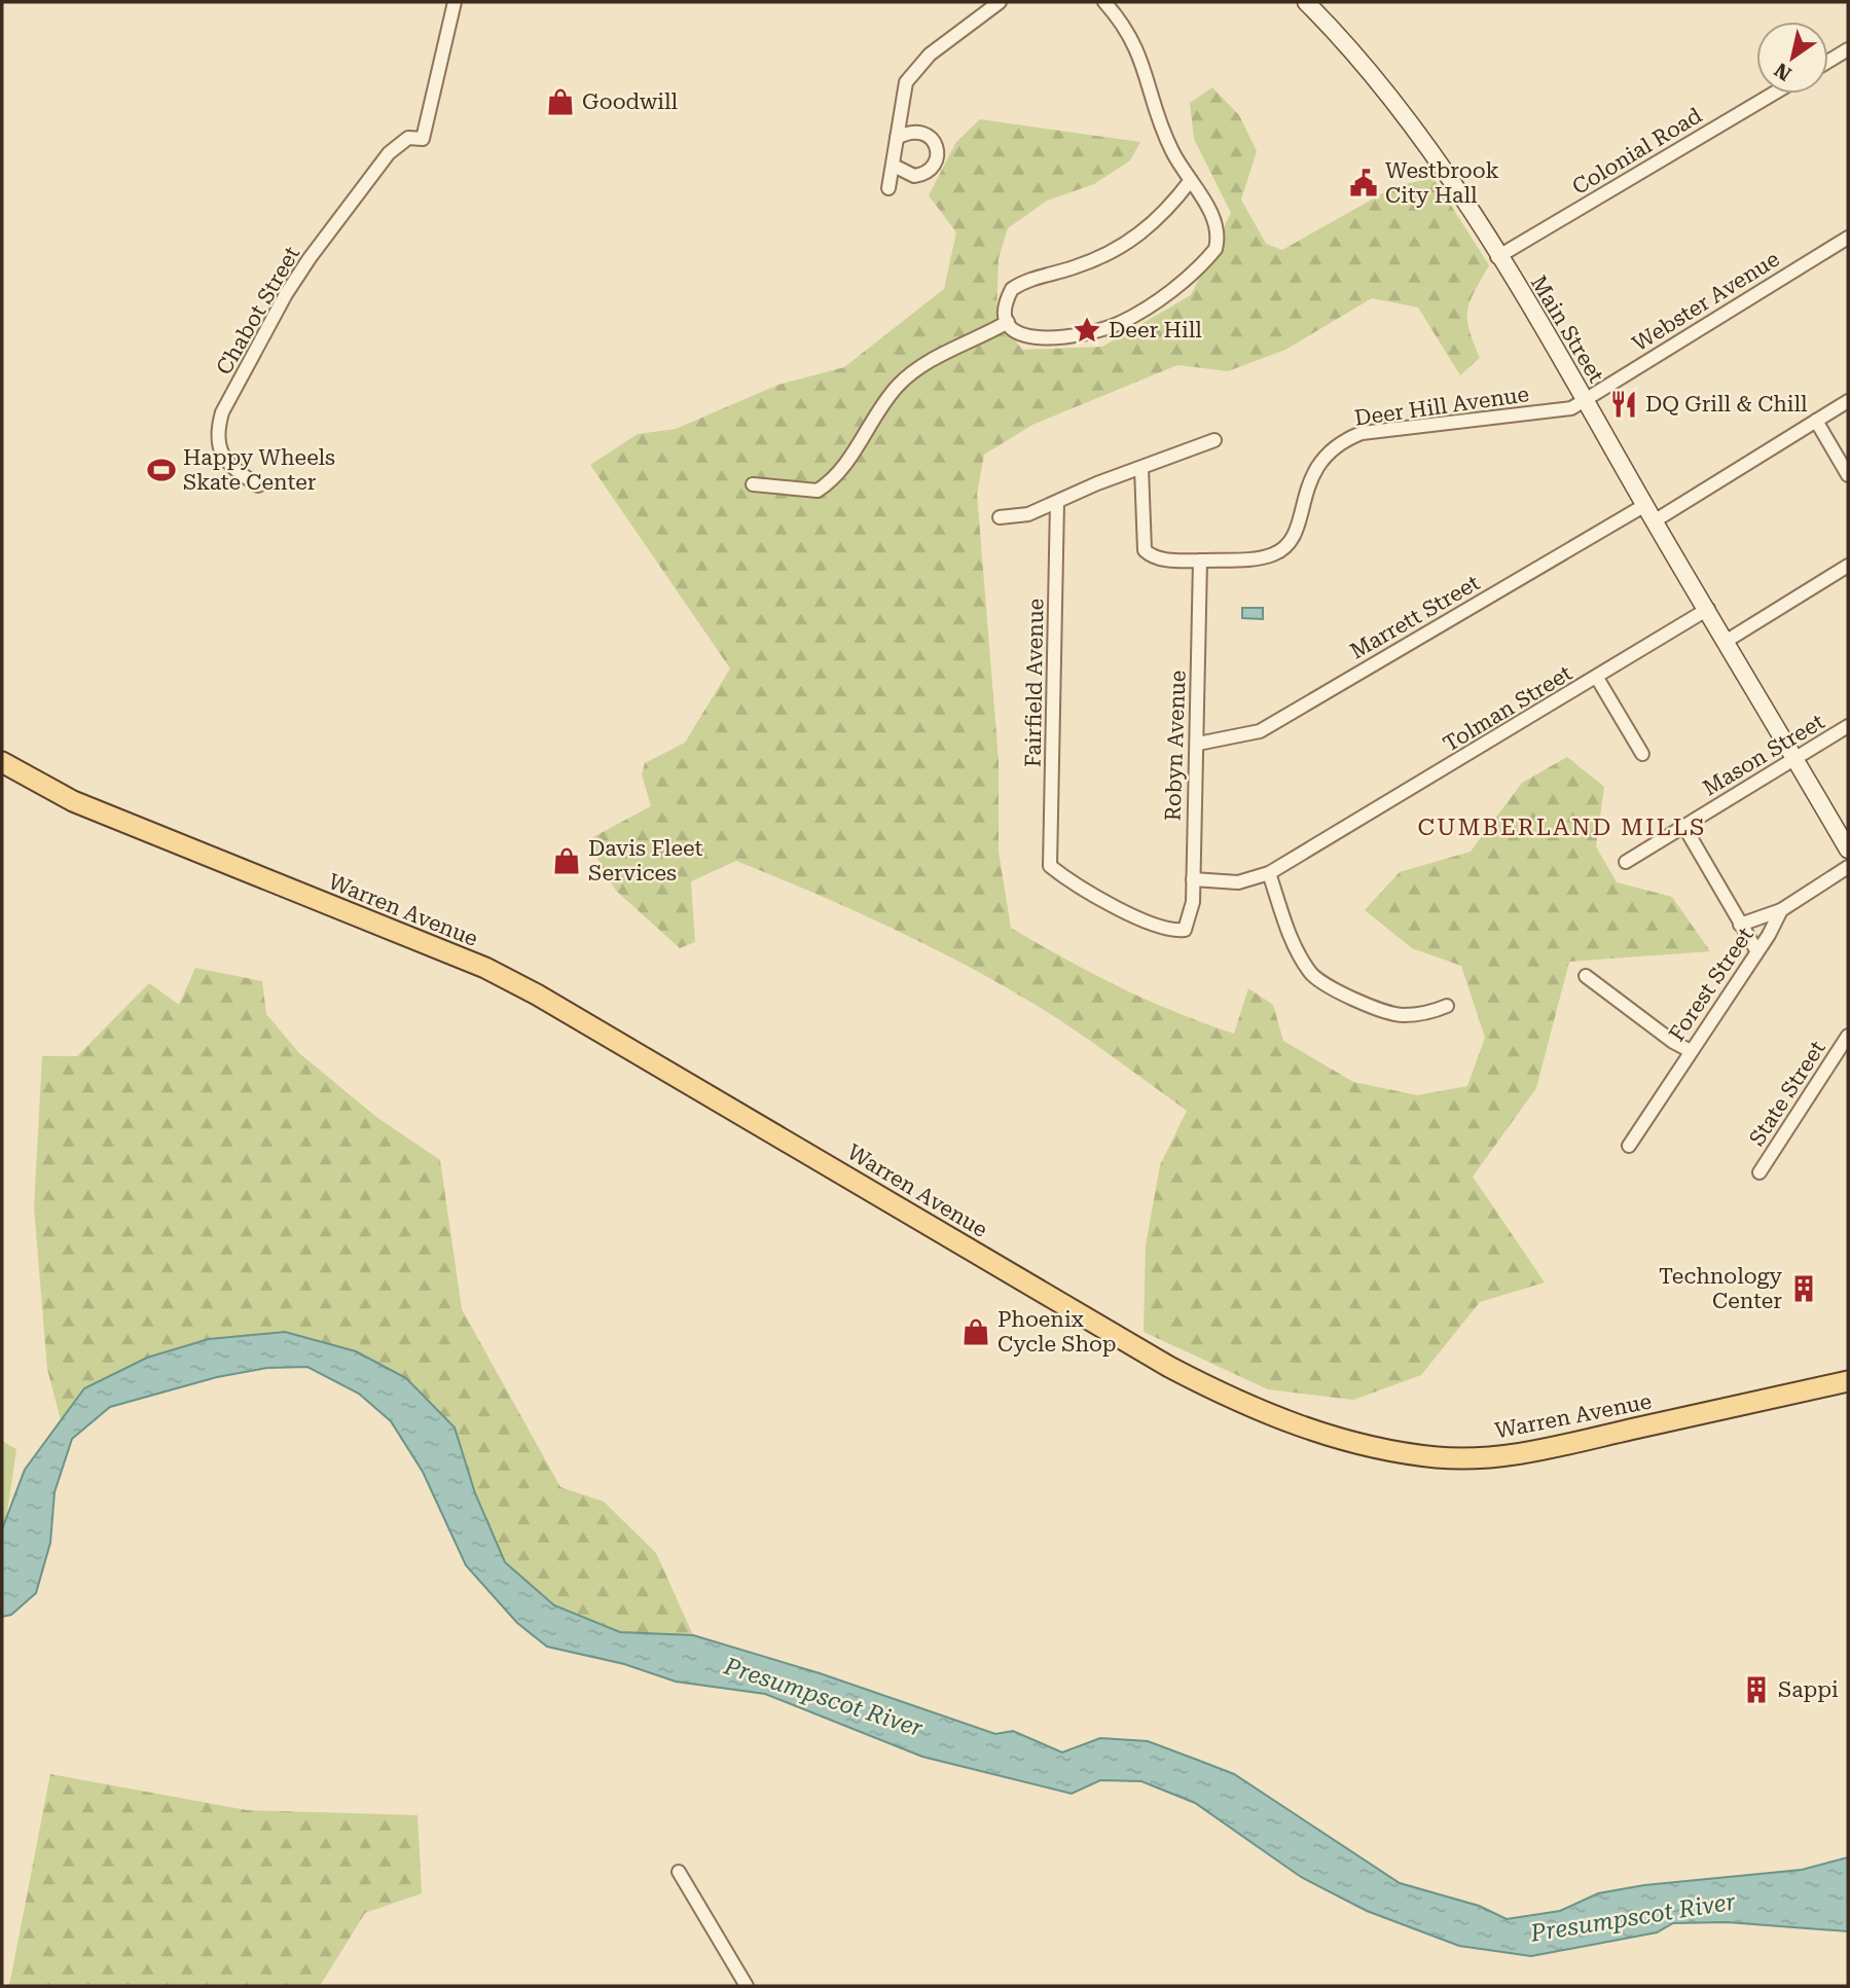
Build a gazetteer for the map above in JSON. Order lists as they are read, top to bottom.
{
  "streets": {
    "main road": ["Main Street", "Warren Avenue"],
    "street": [
      "Colonial Road",
      "Webster Avenue",
      "Chabot Street",
      "Deer Hill Avenue",
      "Marrett Street",
      "Fairfield Avenue",
      "Tolman Street",
      "Robyn Avenue",
      "Mason Street",
      "Forest Street",
      "State Street"
    ]
  },
  "crossings": [
    ["Colonial Road", "Main Street"],
    ["Webster Avenue", "Main Street"],
    ["Webster Avenue", "Deer Hill Avenue"],
    ["Main Street", "Deer Hill Avenue"],
    ["Main Street", "Marrett Street"],
    ["Main Street", "Tolman Street"],
    ["Main Street", "Mason Street"],
    ["Deer Hill Avenue", "Robyn Avenue"],
    ["Marrett Street", "Robyn Avenue"],
    ["Fairfield Avenue", "Robyn Avenue"],
    ["Tolman Street", "Robyn Avenue"]
  ],
  "districts": ["CUMBERLAND MILLS"],
  "water": ["Presumpscot River"],
  "places": {
    "shop": ["Goodwill", "Davis Fleet Services", "Phoenix Cycle Shop"],
    "public building": ["Westbrook City Hall"],
    "place": ["Deer Hill"],
    "restaurant": ["DQ Grill & Chill"],
    "sports": ["Happy Wheels Skate Center"],
    "building": ["Technology Center", "Sappi"]
  },
  "north": "bottom left"
}
